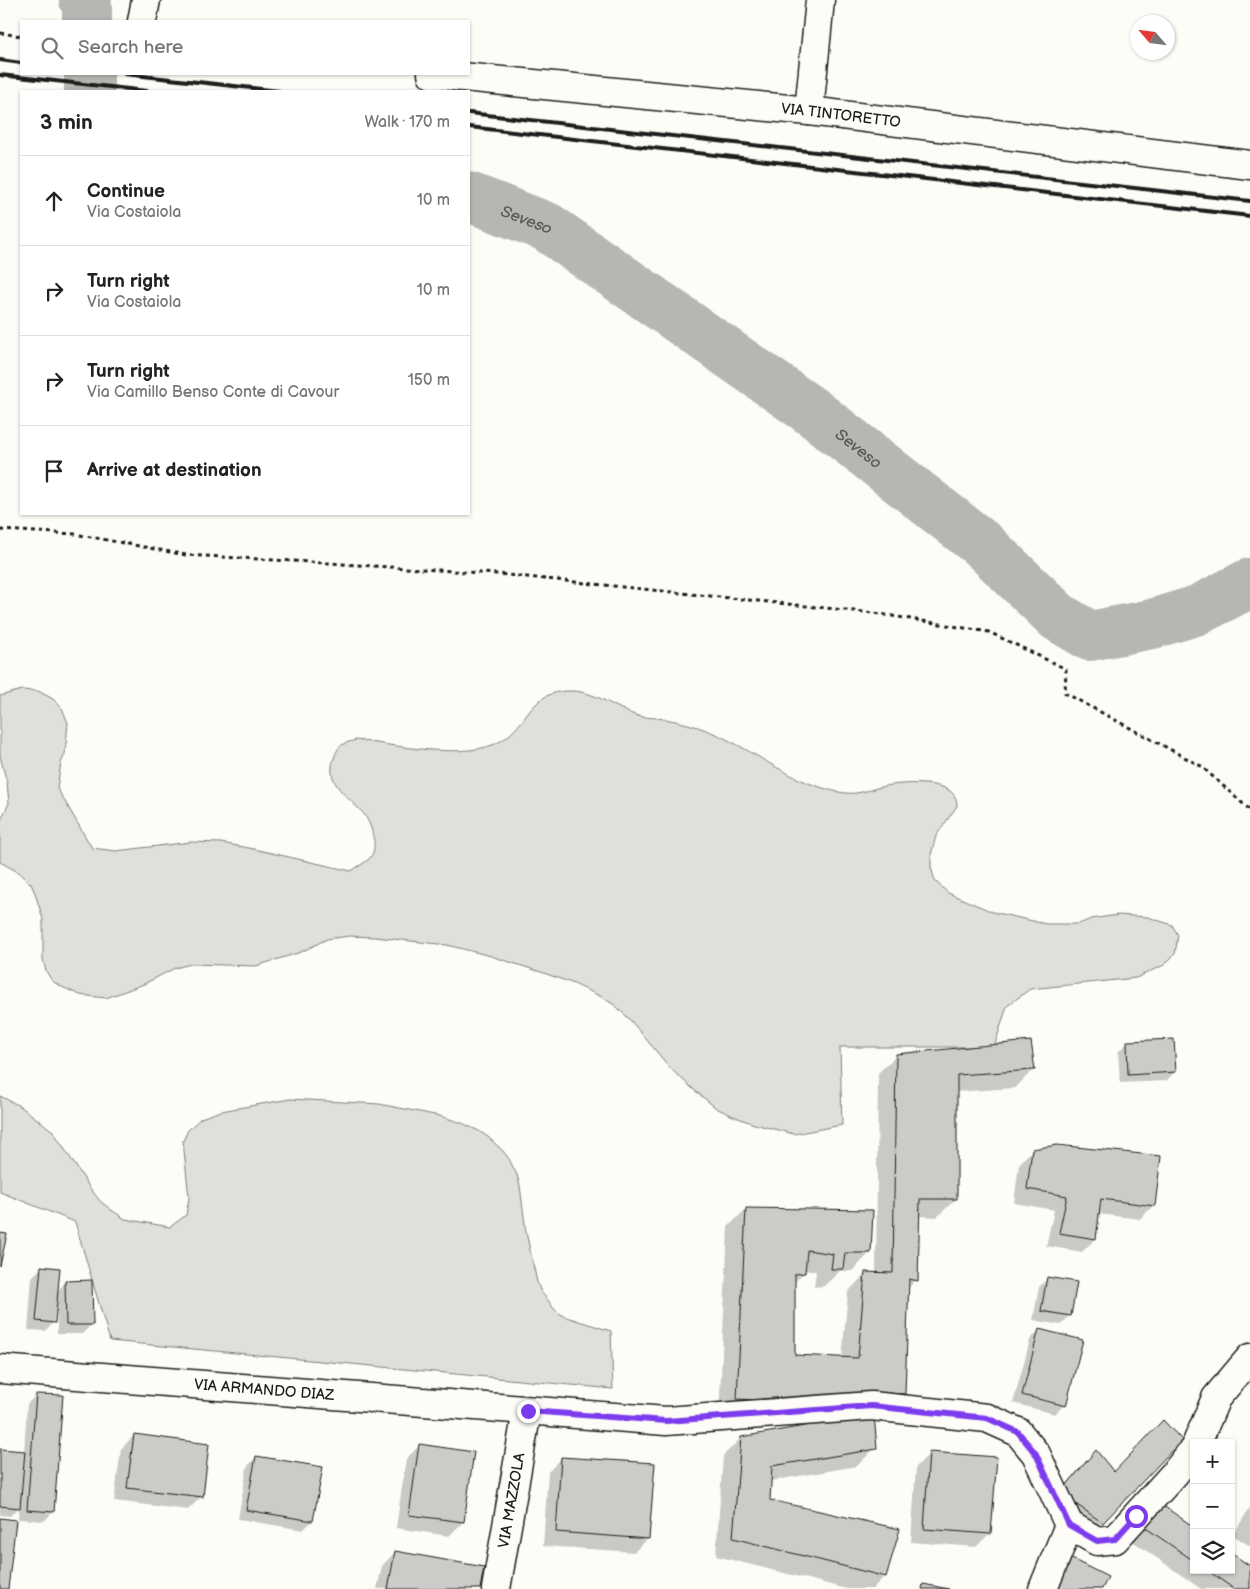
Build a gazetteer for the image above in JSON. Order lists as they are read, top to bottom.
{
  "streets": {
    "street": ["VIA TINTORETTO", "VIA ARMANDO DIAZ", "VIA MAZZOLA"]
  },
  "crossings": [
    ["VIA ARMANDO DIAZ", "VIA MAZZOLA"]
  ],
  "water": ["Seveso"],
  "north": "top left",
  "page": {
    "search": "Search here",
    "heading": ["3 min", "Walk · 170 m"],
    "list": [
      ["Continue", "Via Costaiola", "10 m"],
      ["Turn right", "Via Costaiola", "10 m"],
      ["Turn right", "Via Camillo Benso Conte di Cavour", "150 m"],
      "Arrive at destination"
    ],
    "map_buttons": ["+", "−"]
  }
}
